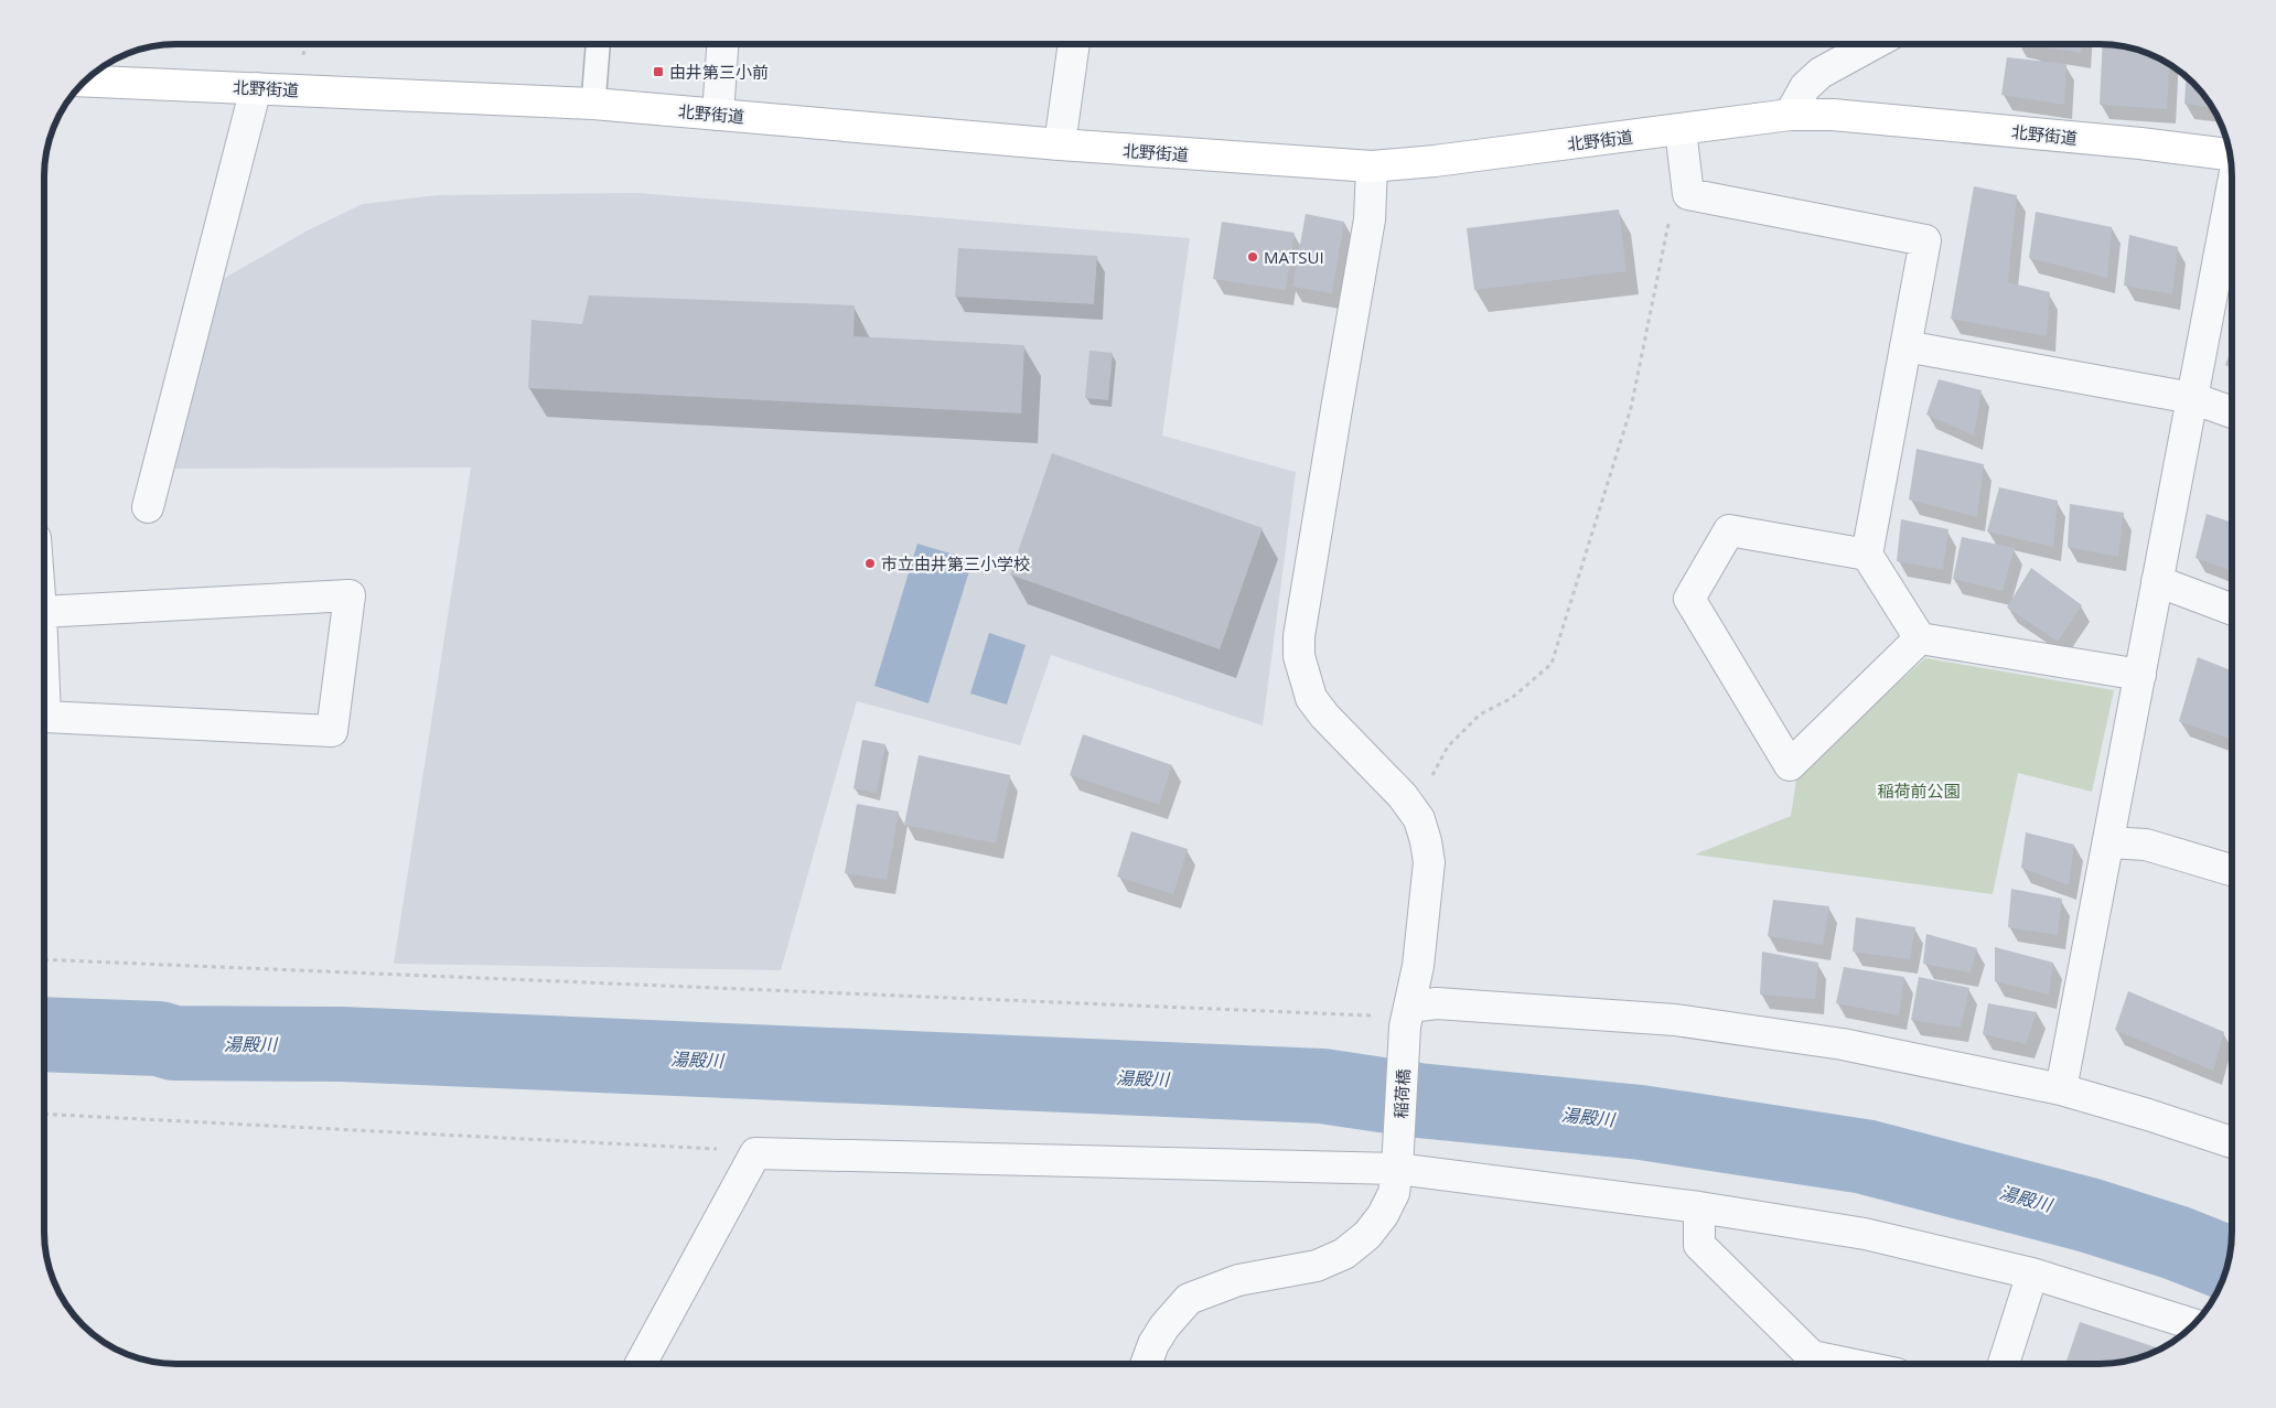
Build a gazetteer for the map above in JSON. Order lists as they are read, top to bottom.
{
  "streets": {
    "main road": ["北野街道"],
    "street": ["稲荷橋"]
  },
  "water": ["湯殿川"],
  "parks": ["稲荷前公園"],
  "places": {
    "transit": ["由井第三小前"],
    "other": ["MATSUI", "市立由井第三小学校"]
  }
}
